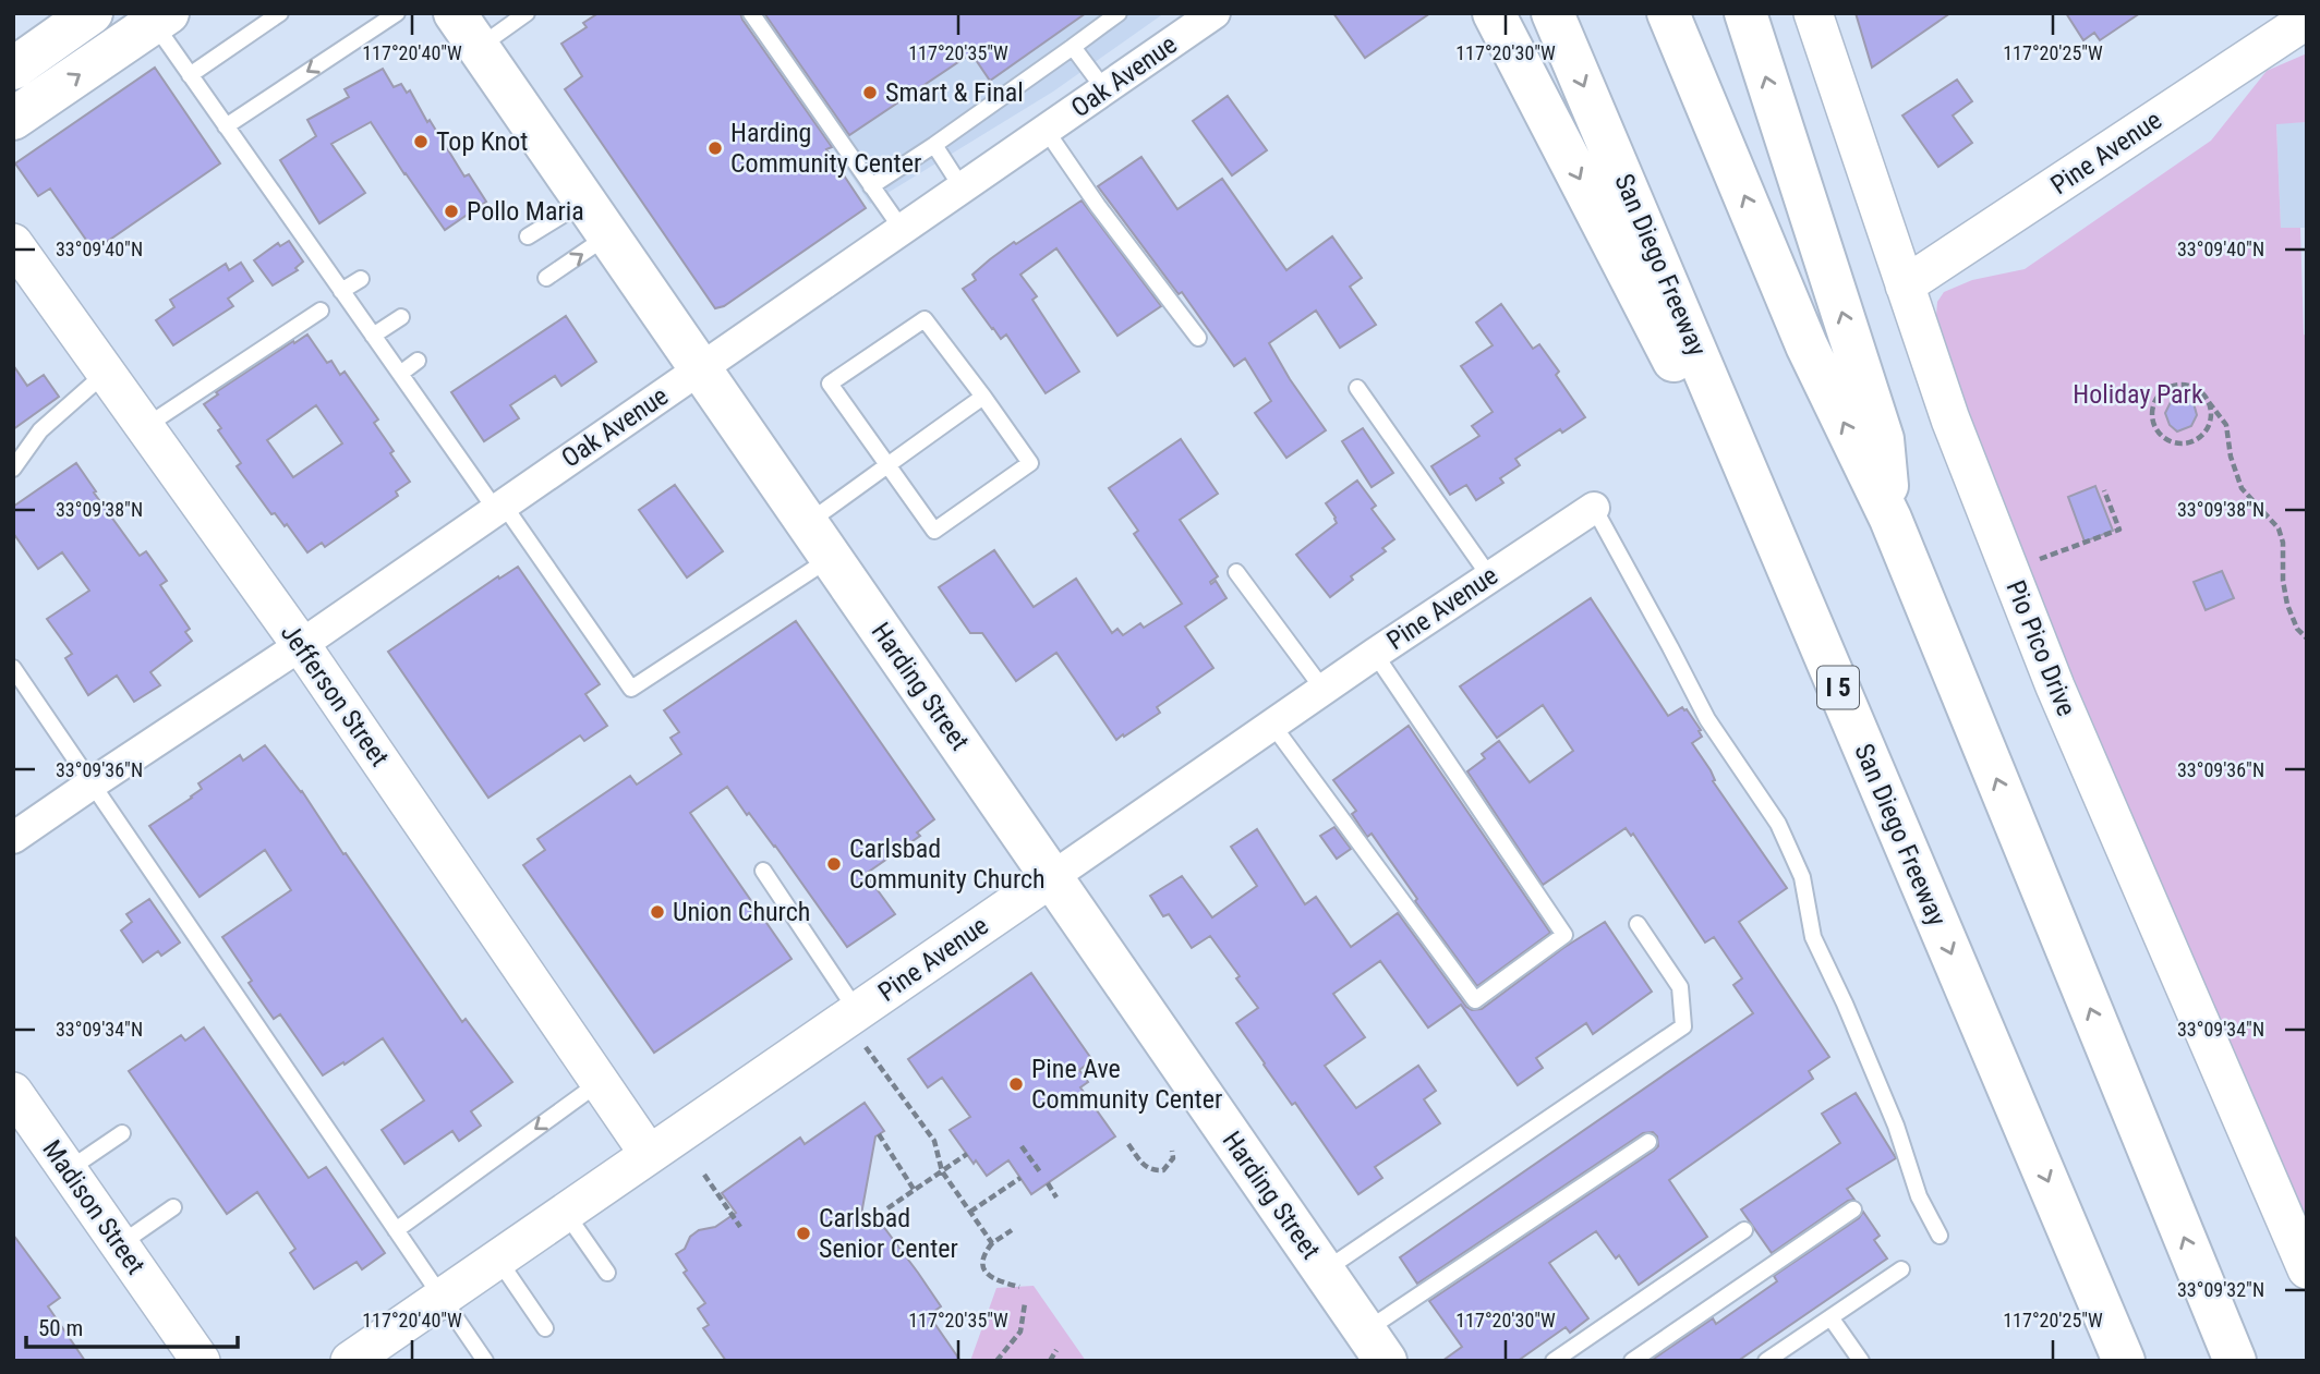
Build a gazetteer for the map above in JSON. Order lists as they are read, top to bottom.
{
  "streets": {
    "main road": ["San Diego Freeway", "Harding Street", "I 5"],
    "street": [
      "Oak Avenue",
      "Pine Avenue",
      "Pio Pico Drive",
      "Jefferson Street",
      "Madison Street"
    ]
  },
  "crossings": [
    ["Oak Avenue", "Harding Street"],
    ["Oak Avenue", "Jefferson Street"],
    ["Pine Avenue", "Pio Pico Drive"],
    ["Pine Avenue", "Harding Street"],
    ["Pine Avenue", "Jefferson Street"]
  ],
  "parks": ["Holiday Park"],
  "places": [
    "Smart & Final",
    "Top Knot",
    "Harding Community Center",
    "Pollo Maria",
    "Carlsbad Community Church",
    "Union Church",
    "Pine Ave Community Center",
    "Carlsbad Senior Center"
  ],
  "scale_bar": "50 m",
  "coordinates": [
    "117°20'40\"W",
    "117°20'35\"W",
    "117°20'30\"W",
    "117°20'25\"W",
    "33°09'40\"N",
    "33°09'38\"N",
    "33°09'36\"N",
    "33°09'34\"N",
    "33°09'32\"N"
  ]
}
